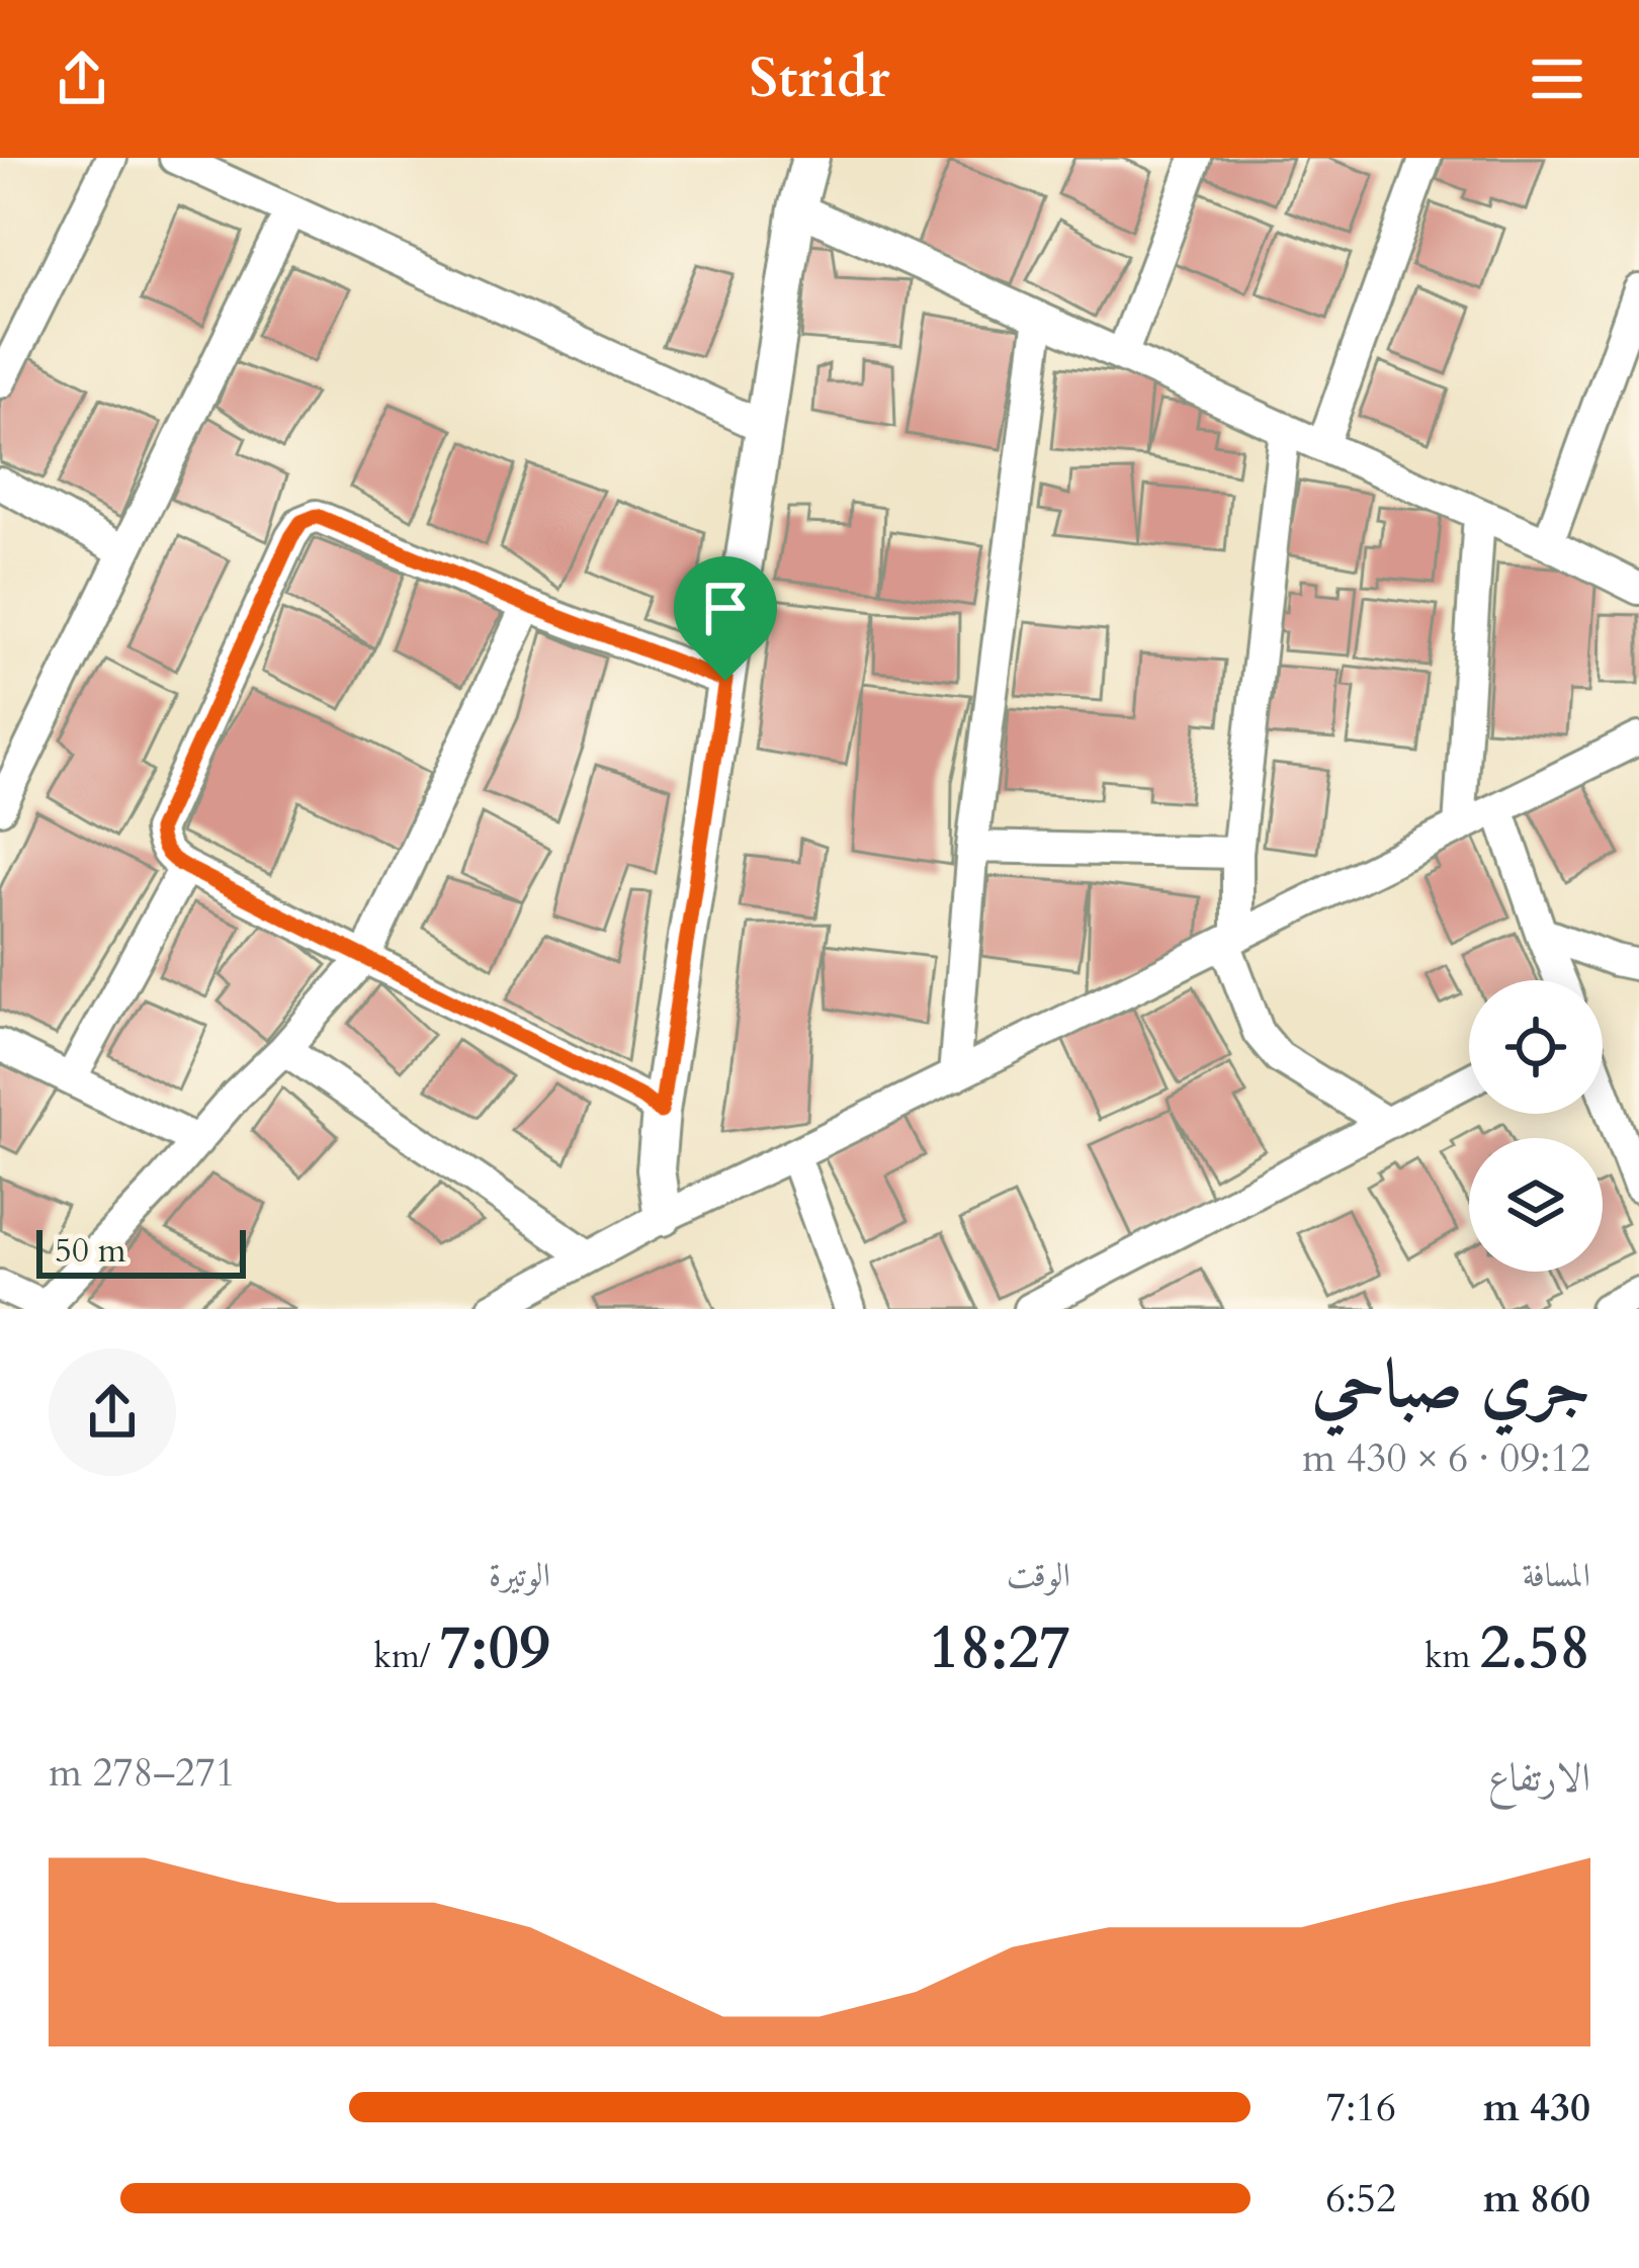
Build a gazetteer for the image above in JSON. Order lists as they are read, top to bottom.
{
  "scale_bar": "50 m",
  "page": {
    "header": "Stridr",
    "scale": "50 m",
    "heading": ["جري صباحي", "09:12 · 6 × 430 m"],
    "stats": [
      ["المسافة", "2.58 km"],
      ["الوقت", "18:27"],
      ["الوتيرة", "7:09 /km"]
    ],
    "chart": ["الارتفاع", "271–278 m"],
    "list": [
      {
        "name": "430 m",
        "note": "7:16"
      },
      {
        "name": "860 m",
        "note": "6:52"
      }
    ]
  }
}
